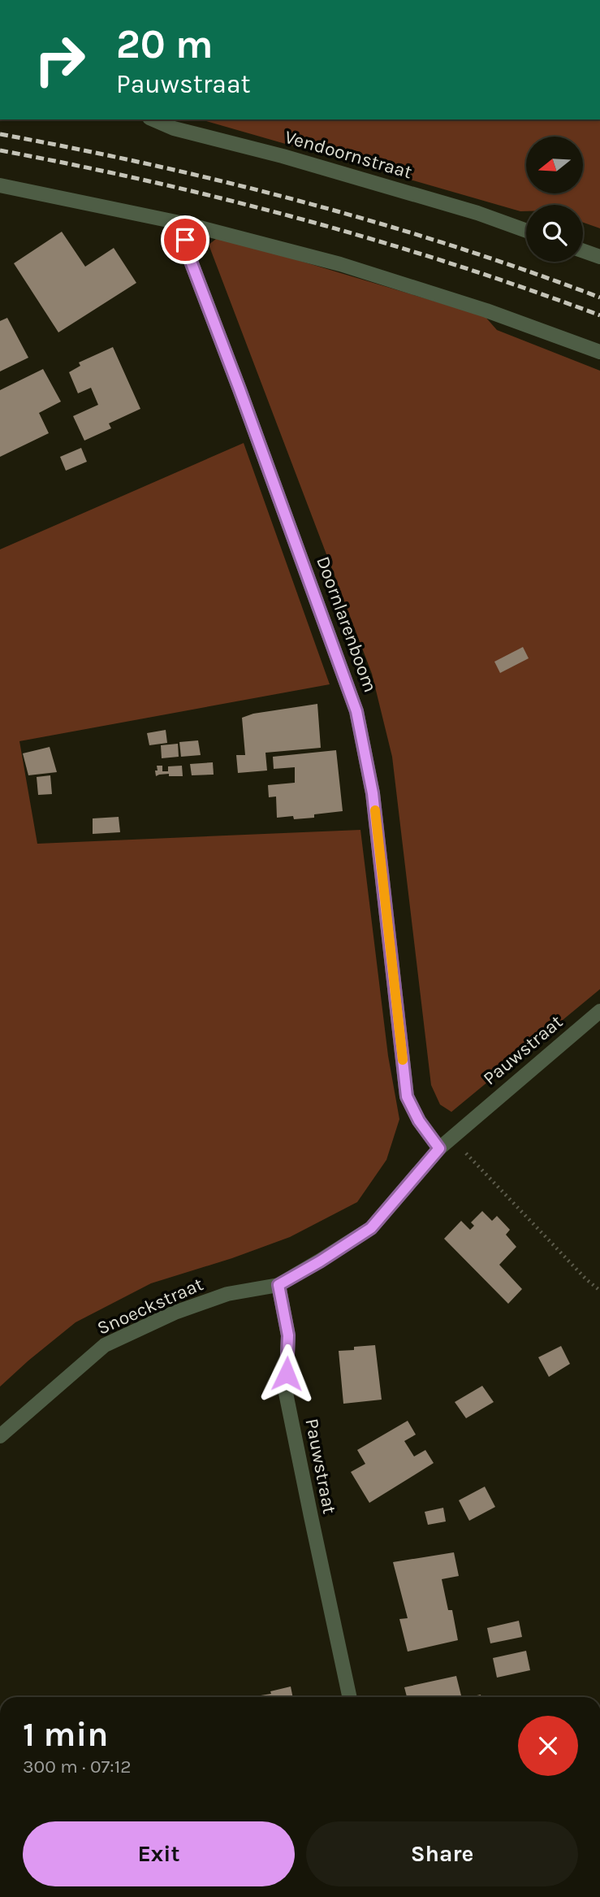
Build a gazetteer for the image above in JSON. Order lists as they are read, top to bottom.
{
  "streets": {
    "street": [
      "Vendoornstraat",
      "Doornlarenboom",
      "Pauwstraat",
      "Snoeckstraat"
    ]
  },
  "crossings": [
    ["Doornlarenboom", "Pauwstraat"],
    ["Pauwstraat", "Snoeckstraat"]
  ],
  "north": "left",
  "page": {
    "turn": ["20 m", "Pauwstraat"],
    "heading": ["1 min", "300 m · 07:12"],
    "buttons": ["Exit", "Share"]
  }
}
